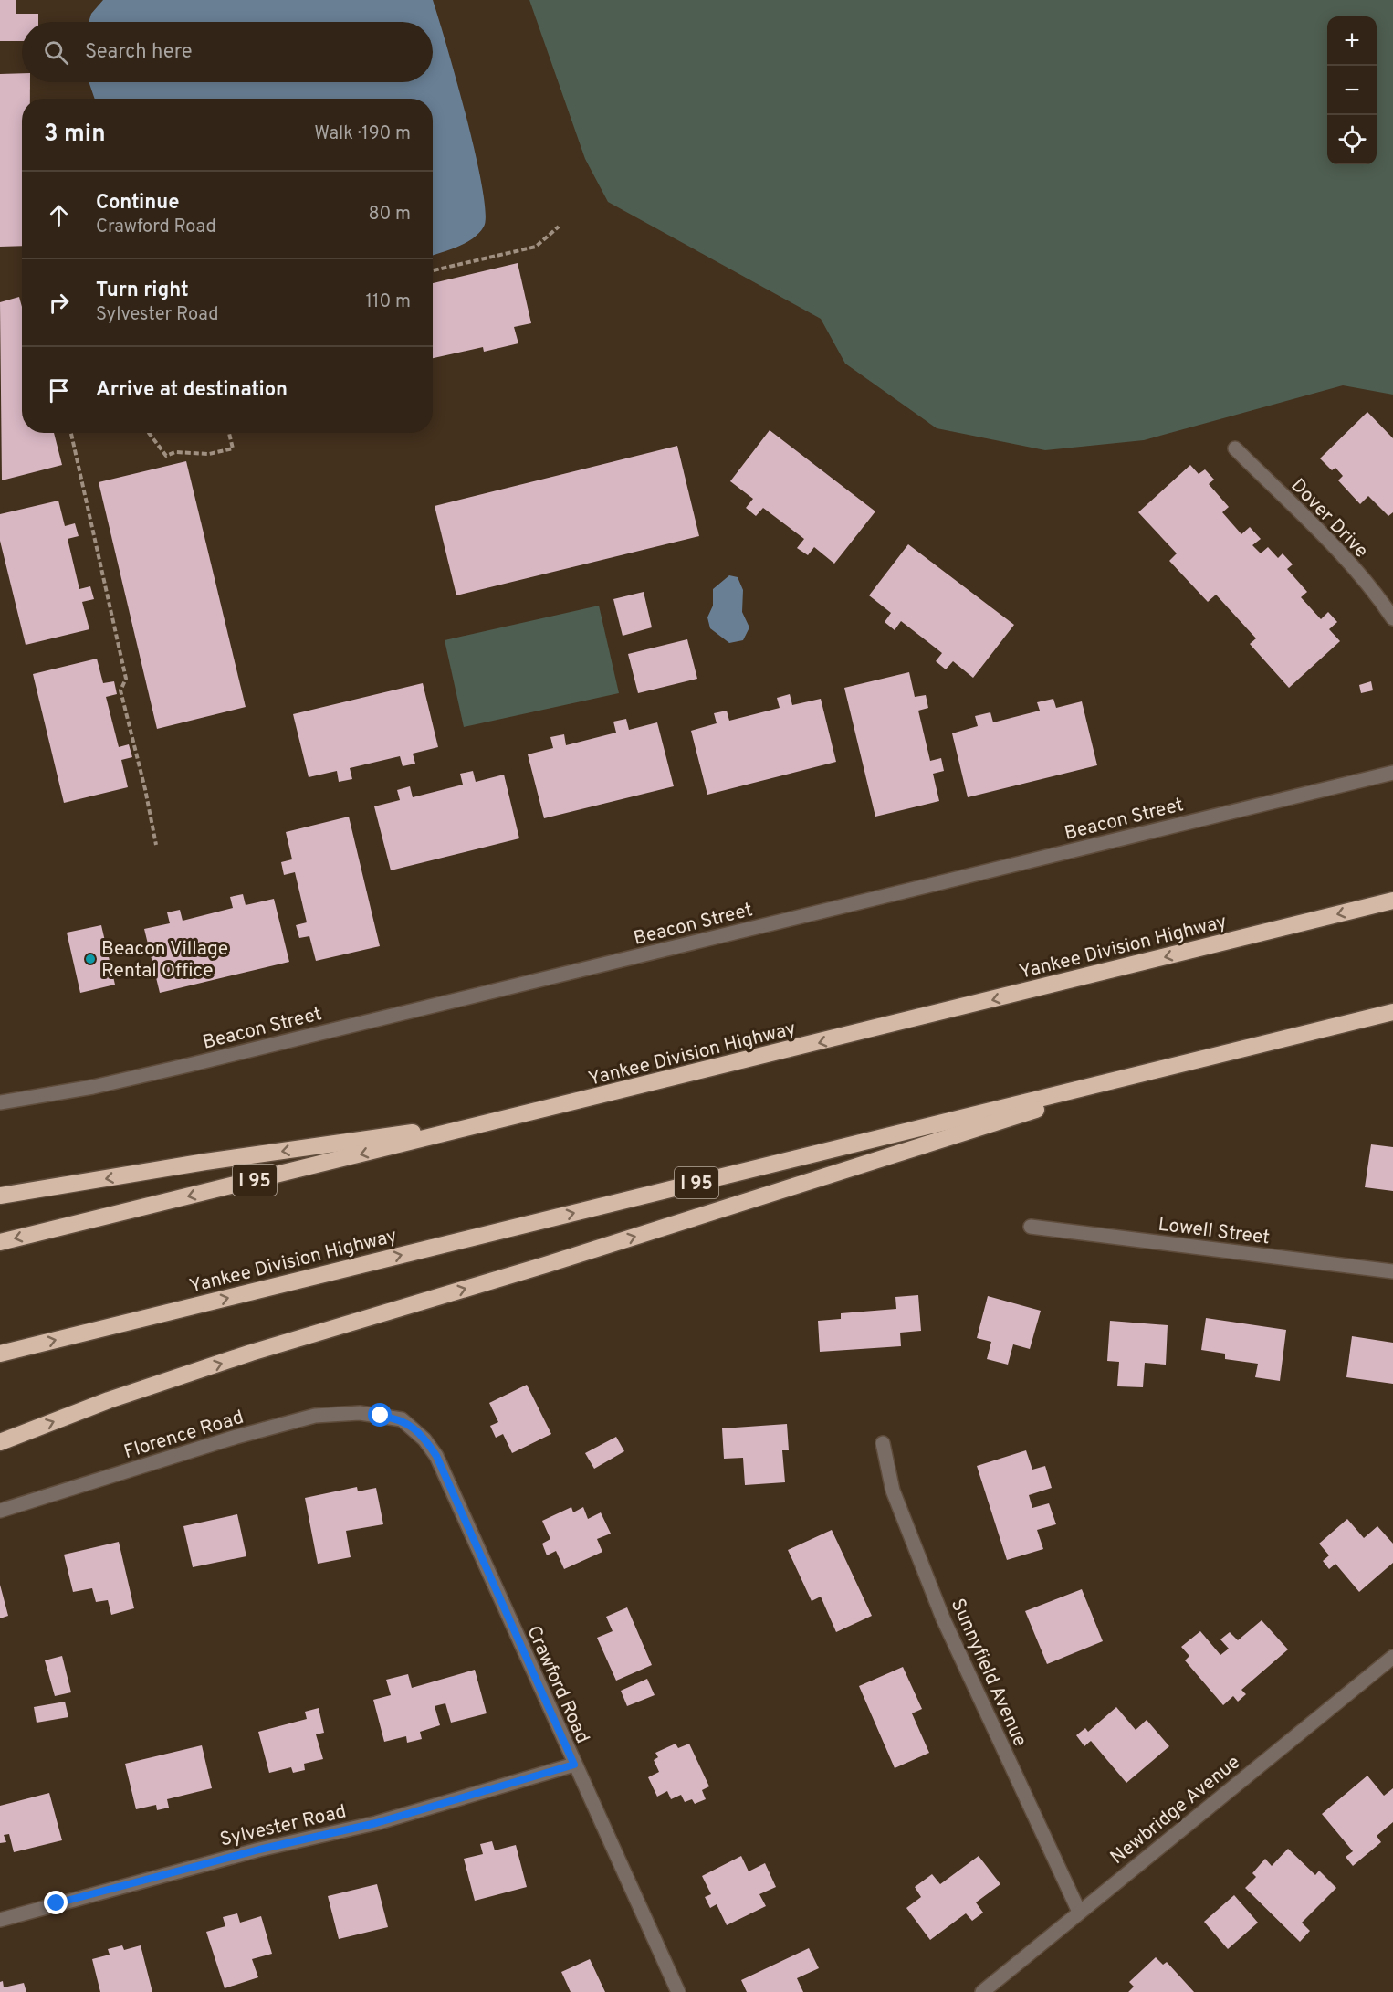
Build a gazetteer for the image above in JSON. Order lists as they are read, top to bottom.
{
  "streets": {
    "highway": ["Yankee Division Highway", "I 95"],
    "street": [
      "Dover Drive",
      "Beacon Street",
      "Lowell Street",
      "Florence Road",
      "Sunnyfield Avenue",
      "Crawford Road",
      "Newbridge Avenue",
      "Sylvester Road"
    ]
  },
  "crossings": [
    ["Florence Road", "Crawford Road"],
    ["Sunnyfield Avenue", "Newbridge Avenue"],
    ["Crawford Road", "Sylvester Road"]
  ],
  "places": ["Beacon Village Rental Office"],
  "page": {
    "map_buttons": ["+", "−"],
    "search": "Search here",
    "heading": ["3 min", "Walk · 190 m"],
    "list": [
      ["Continue", "Crawford Road", "80 m"],
      ["Turn right", "Sylvester Road", "110 m"],
      "Arrive at destination"
    ]
  }
}
